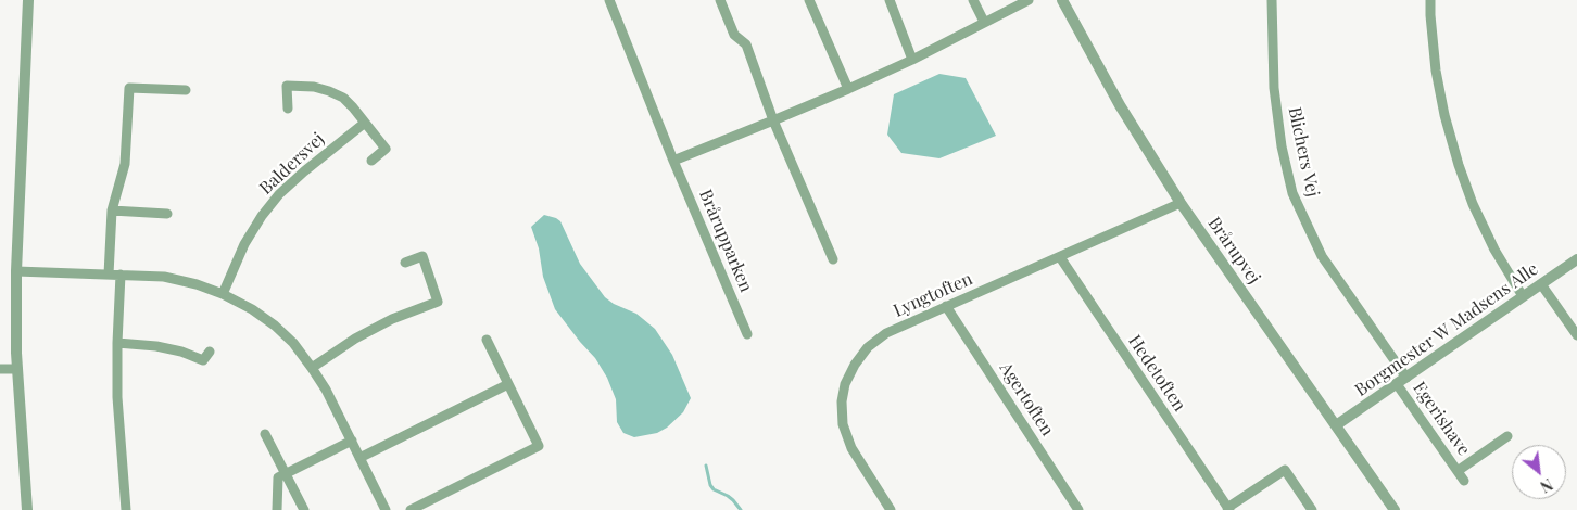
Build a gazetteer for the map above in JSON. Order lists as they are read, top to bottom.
{
  "streets": {
    "street": [
      "Blichers Vej",
      "Baldersvej",
      "Brårupparken",
      "Brårupvej",
      "Lyngtoften",
      "Borgmester W Madsens Alle",
      "Hedetoften",
      "Agertoften",
      "Egerishave"
    ]
  },
  "crossings": [
    ["Blichers Vej", "Borgmester W Madsens Alle"],
    ["Blichers Vej", "Egerishave"],
    ["Brårupvej", "Lyngtoften"],
    ["Brårupvej", "Borgmester W Madsens Alle"],
    ["Lyngtoften", "Hedetoften"],
    ["Lyngtoften", "Agertoften"],
    ["Borgmester W Madsens Alle", "Egerishave"]
  ],
  "north": "bottom right"
}
